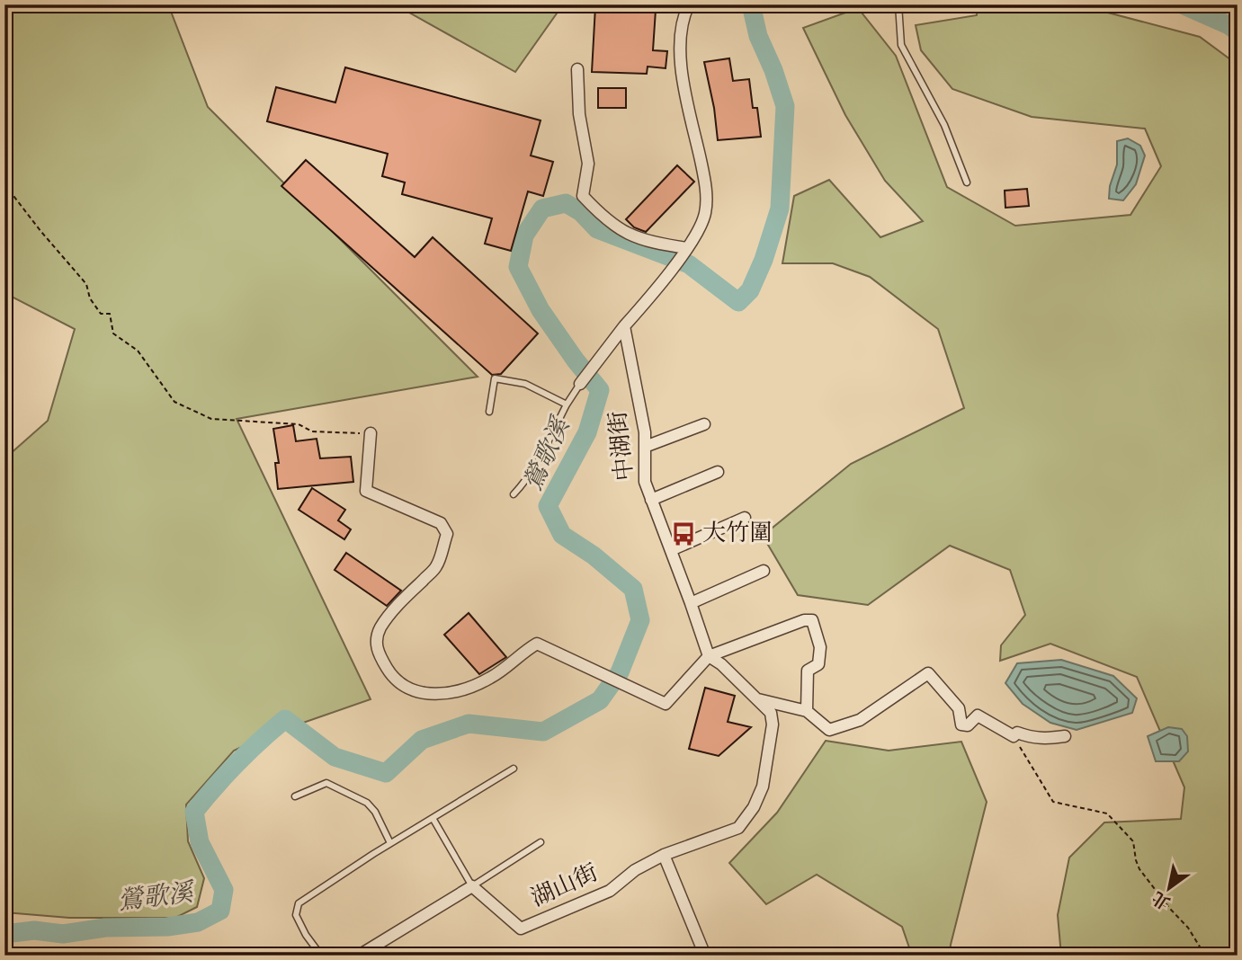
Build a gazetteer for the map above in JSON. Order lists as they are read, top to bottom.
{
  "streets": {
    "street": ["中湖街", "湖山街"]
  },
  "water": ["鶯歌溪"],
  "places": {
    "bus stop": ["大竹圍"]
  },
  "north": "bottom left"
}
